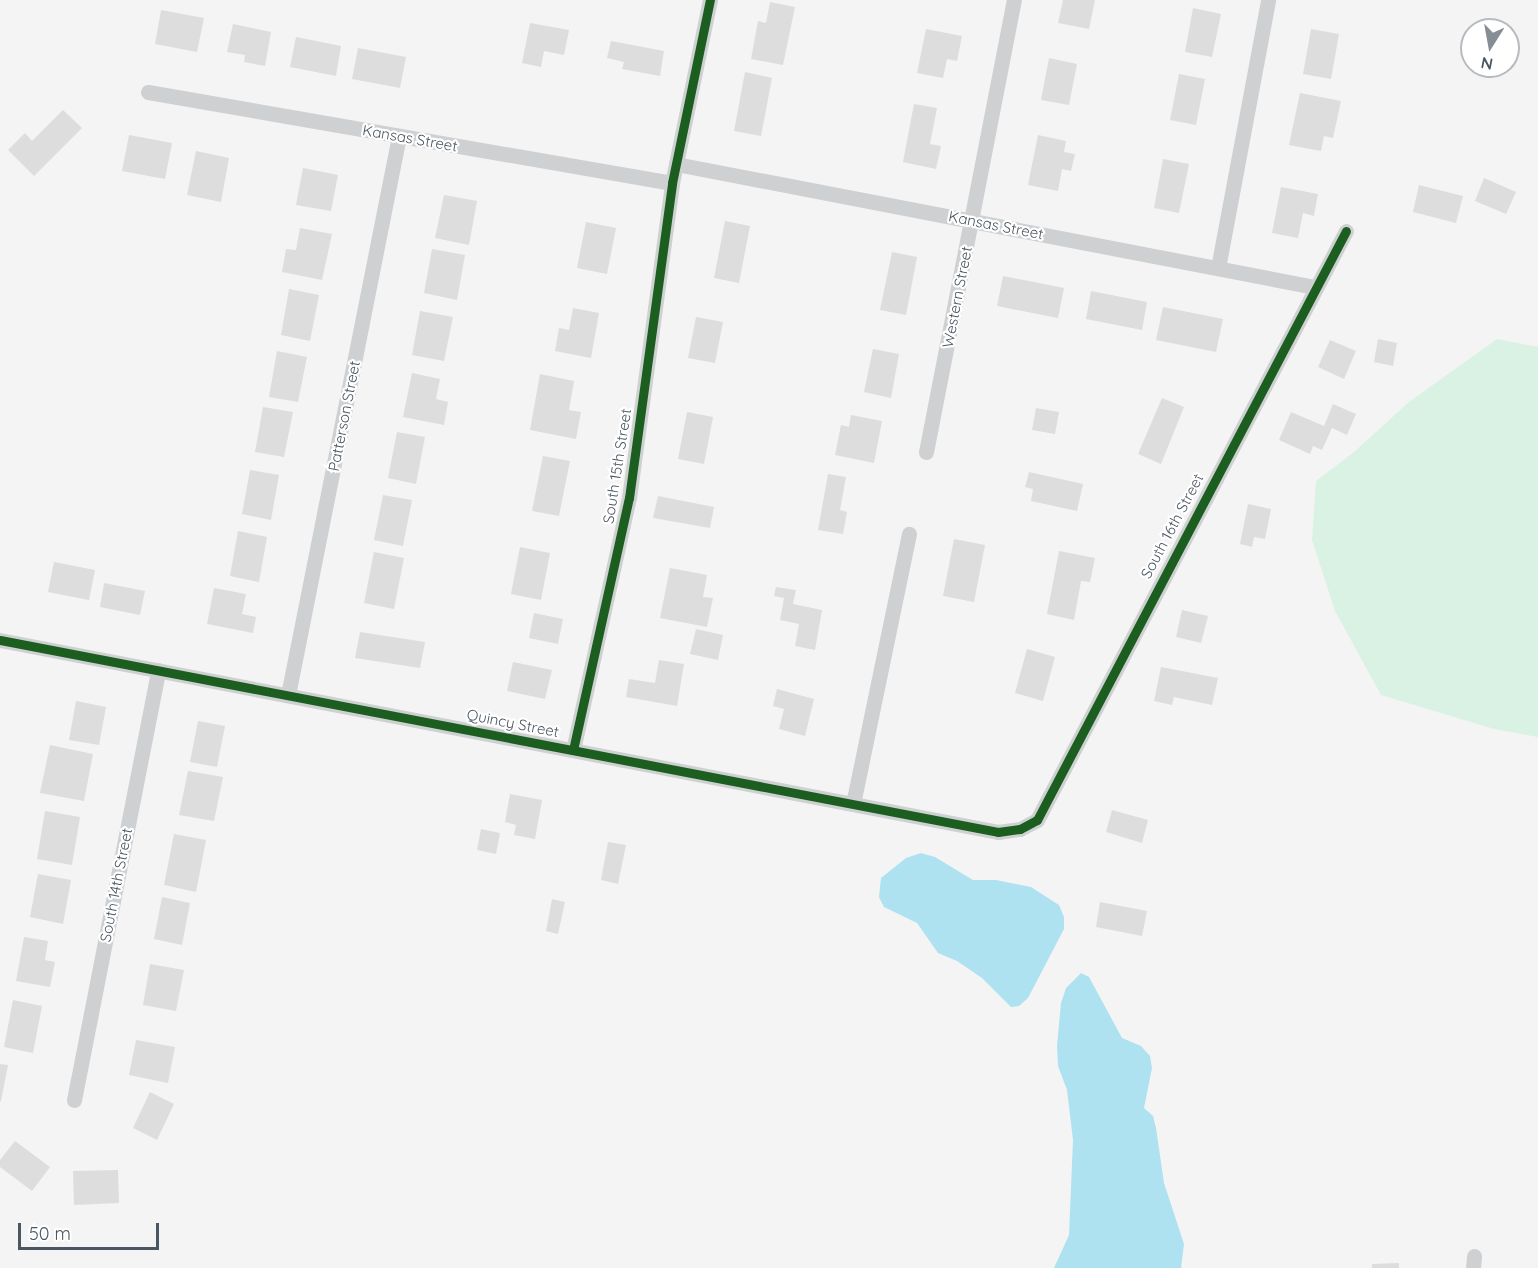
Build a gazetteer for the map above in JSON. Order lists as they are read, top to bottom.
{
  "streets": {
    "street": [
      "Kansas Street",
      "Western Street",
      "Patterson Street",
      "South 15th Street",
      "South 16th Street",
      "Quincy Street",
      "South 14th Street"
    ]
  },
  "crossings": [
    ["Kansas Street", "Western Street"],
    ["Kansas Street", "Patterson Street"],
    ["Kansas Street", "South 15th Street"],
    ["Kansas Street", "South 16th Street"],
    ["Patterson Street", "Quincy Street"],
    ["South 15th Street", "Quincy Street"],
    ["South 16th Street", "Quincy Street"],
    ["Quincy Street", "South 14th Street"]
  ],
  "scale_bar": "50 m",
  "north": "bottom"
}
